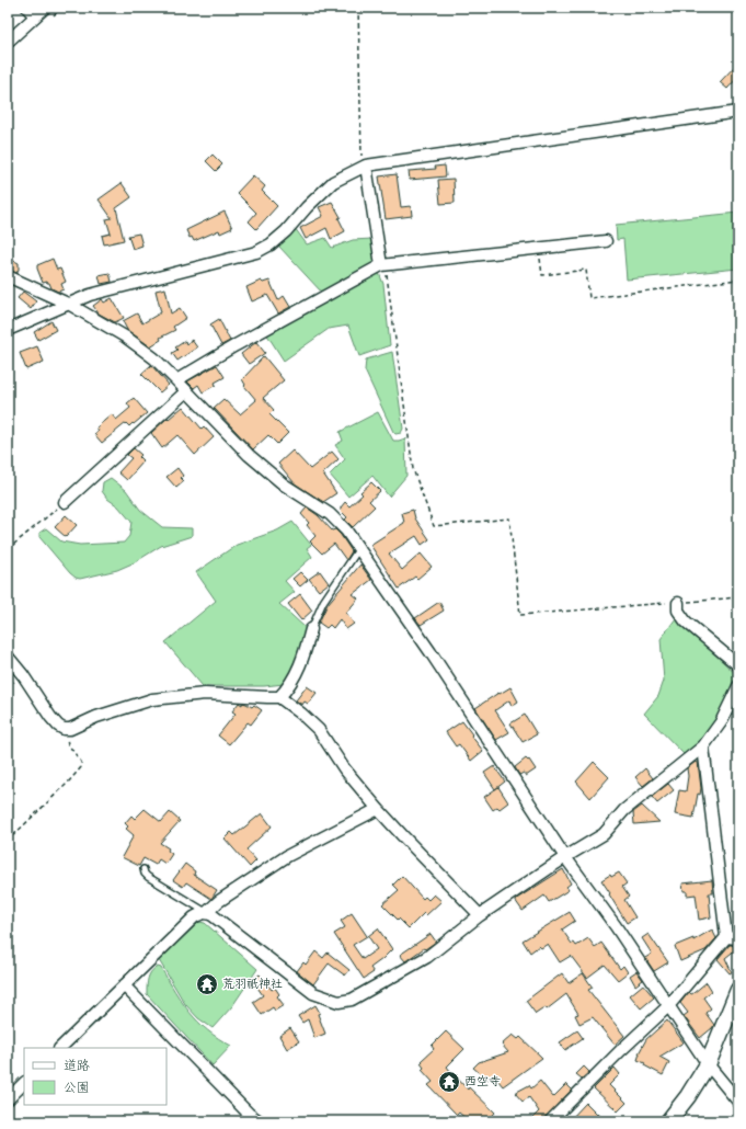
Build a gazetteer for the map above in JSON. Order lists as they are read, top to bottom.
{
  "places": {
    "temple": ["荒羽祇神社", "西空寺"]
  },
  "legend": ["道路", "公園"]
}
